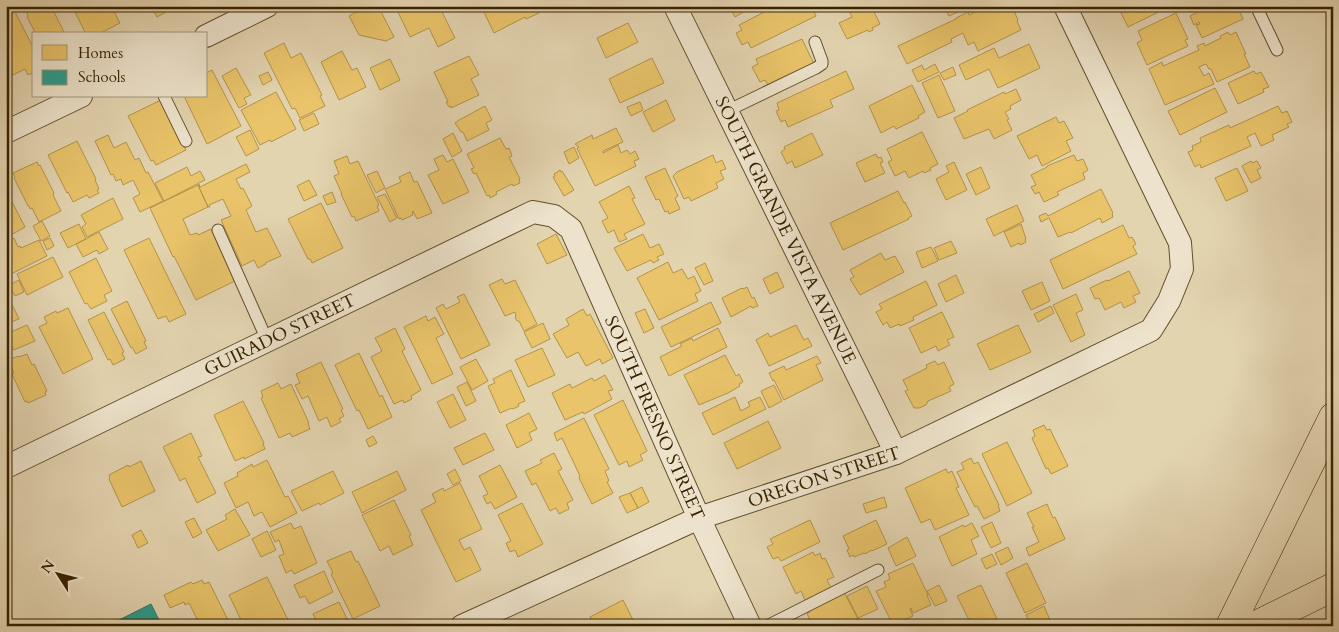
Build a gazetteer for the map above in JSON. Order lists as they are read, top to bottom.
{
  "streets": {
    "street": [
      "SOUTH GRANDE VISTA AVENUE",
      "GUIRADO STREET",
      "SOUTH FRESNO STREET",
      "OREGON STREET"
    ]
  },
  "crossings": [
    ["SOUTH GRANDE VISTA AVENUE", "OREGON STREET"],
    ["GUIRADO STREET", "SOUTH FRESNO STREET"],
    ["SOUTH FRESNO STREET", "OREGON STREET"]
  ],
  "legend": ["Homes", "Schools"],
  "north": "top left"
}
